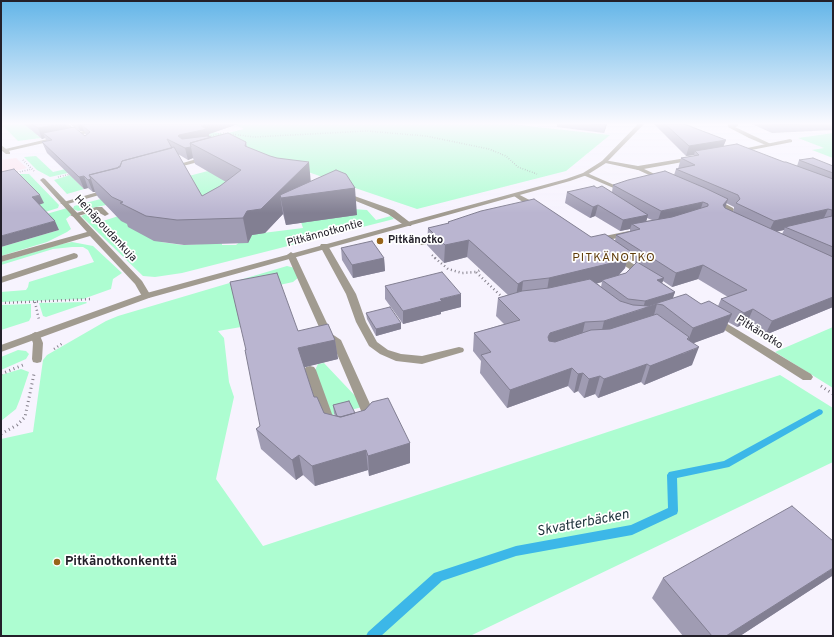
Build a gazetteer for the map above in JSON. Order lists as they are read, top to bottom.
{
  "streets": {
    "street": ["Heinäpoudankuja", "Pitkännotkontie", "Pitkänotko"]
  },
  "crossings": [
    ["Heinäpoudankuja", "Pitkännotkontie"]
  ],
  "districts": ["PITKÄNOTKO"],
  "water": ["Skvatterbäcken"],
  "places": ["Pitkänotko", "Pitkänotkonkenttä"]
}
